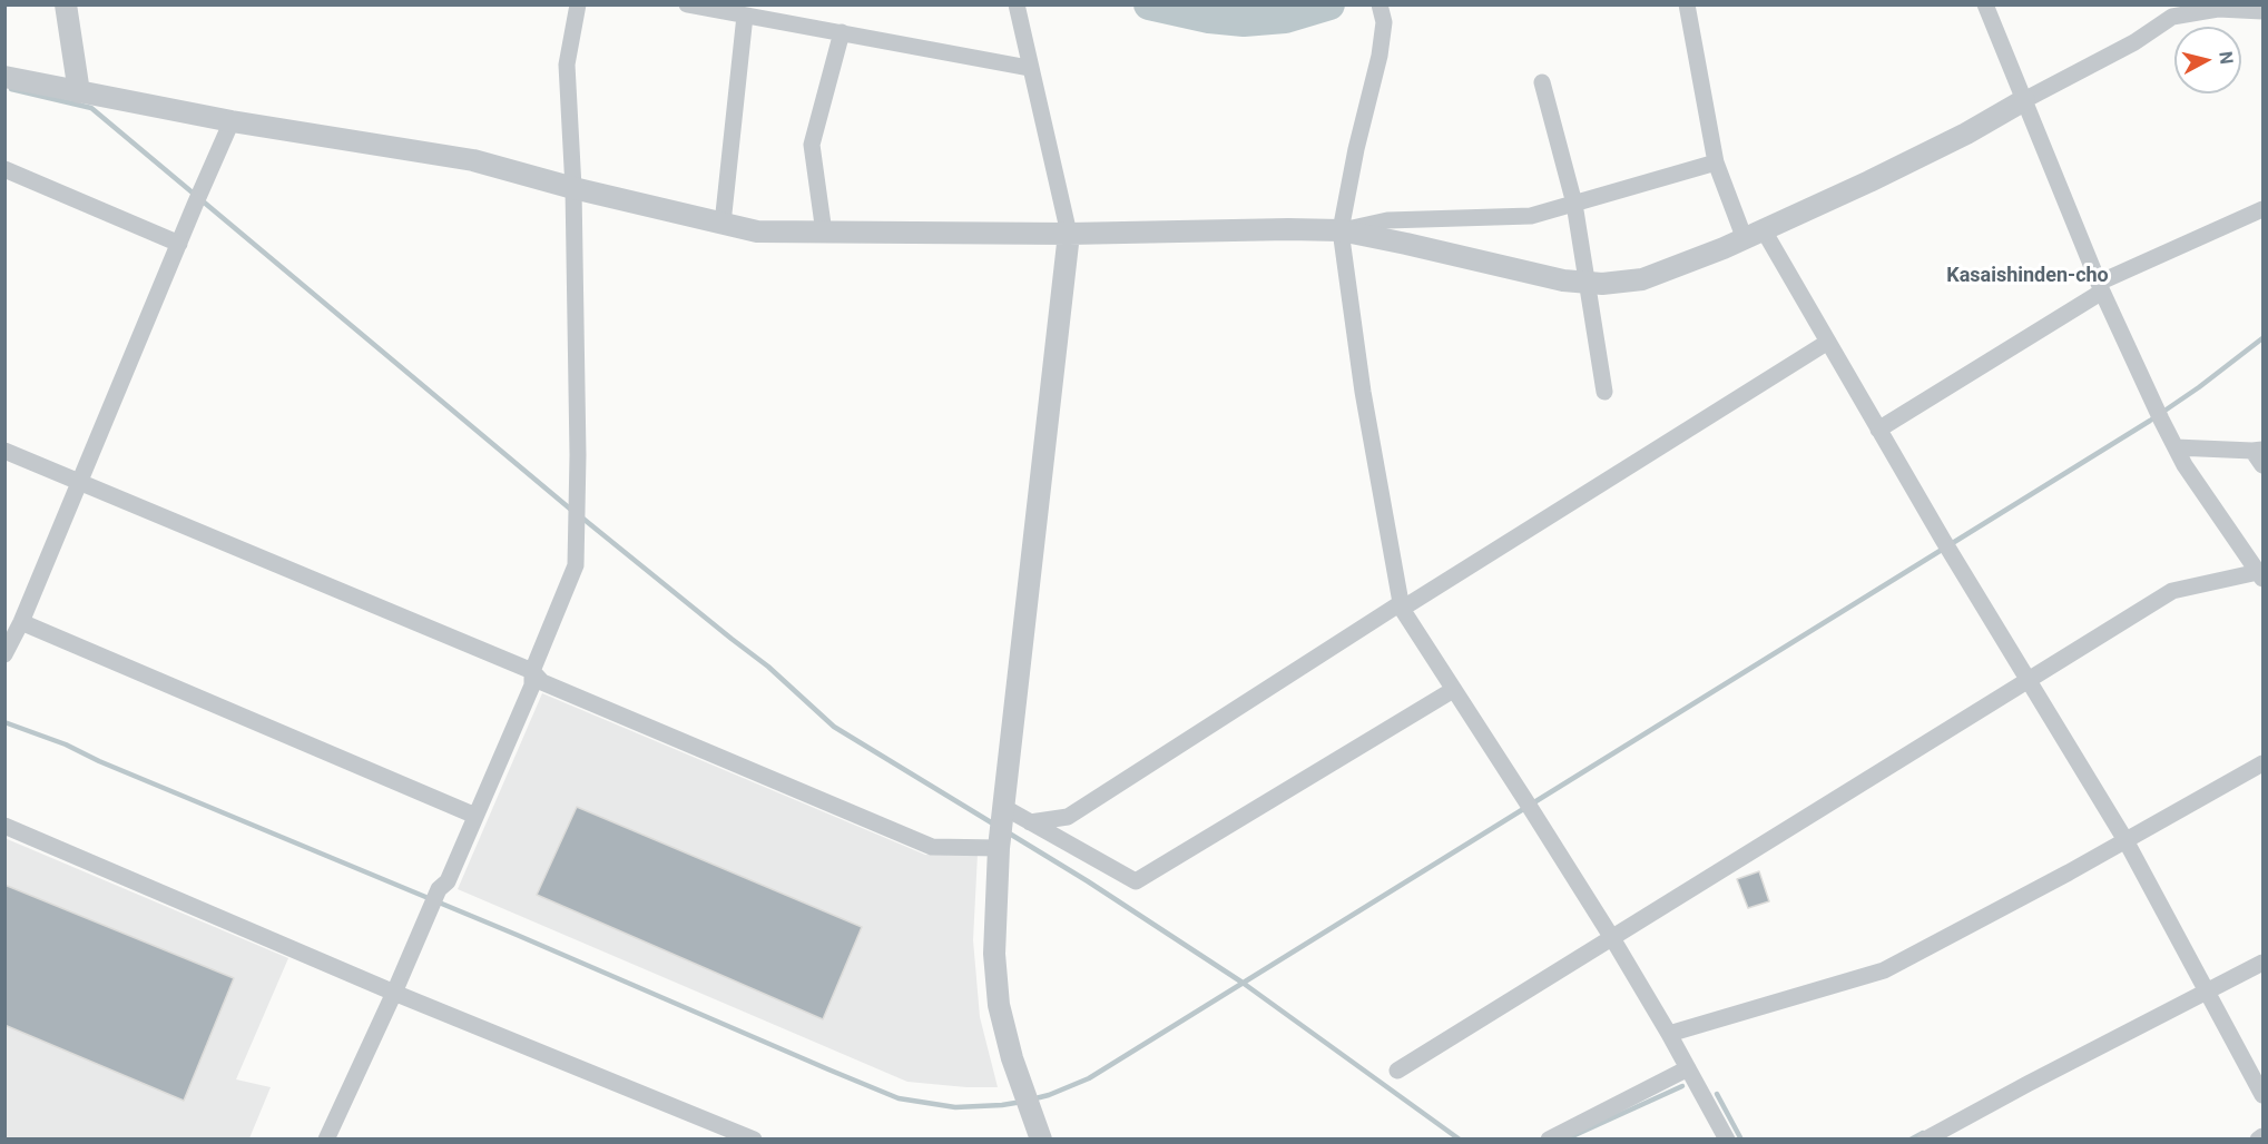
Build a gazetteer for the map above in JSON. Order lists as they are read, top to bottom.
{
  "districts": ["Kasaishinden-cho"],
  "north": "right"
}
